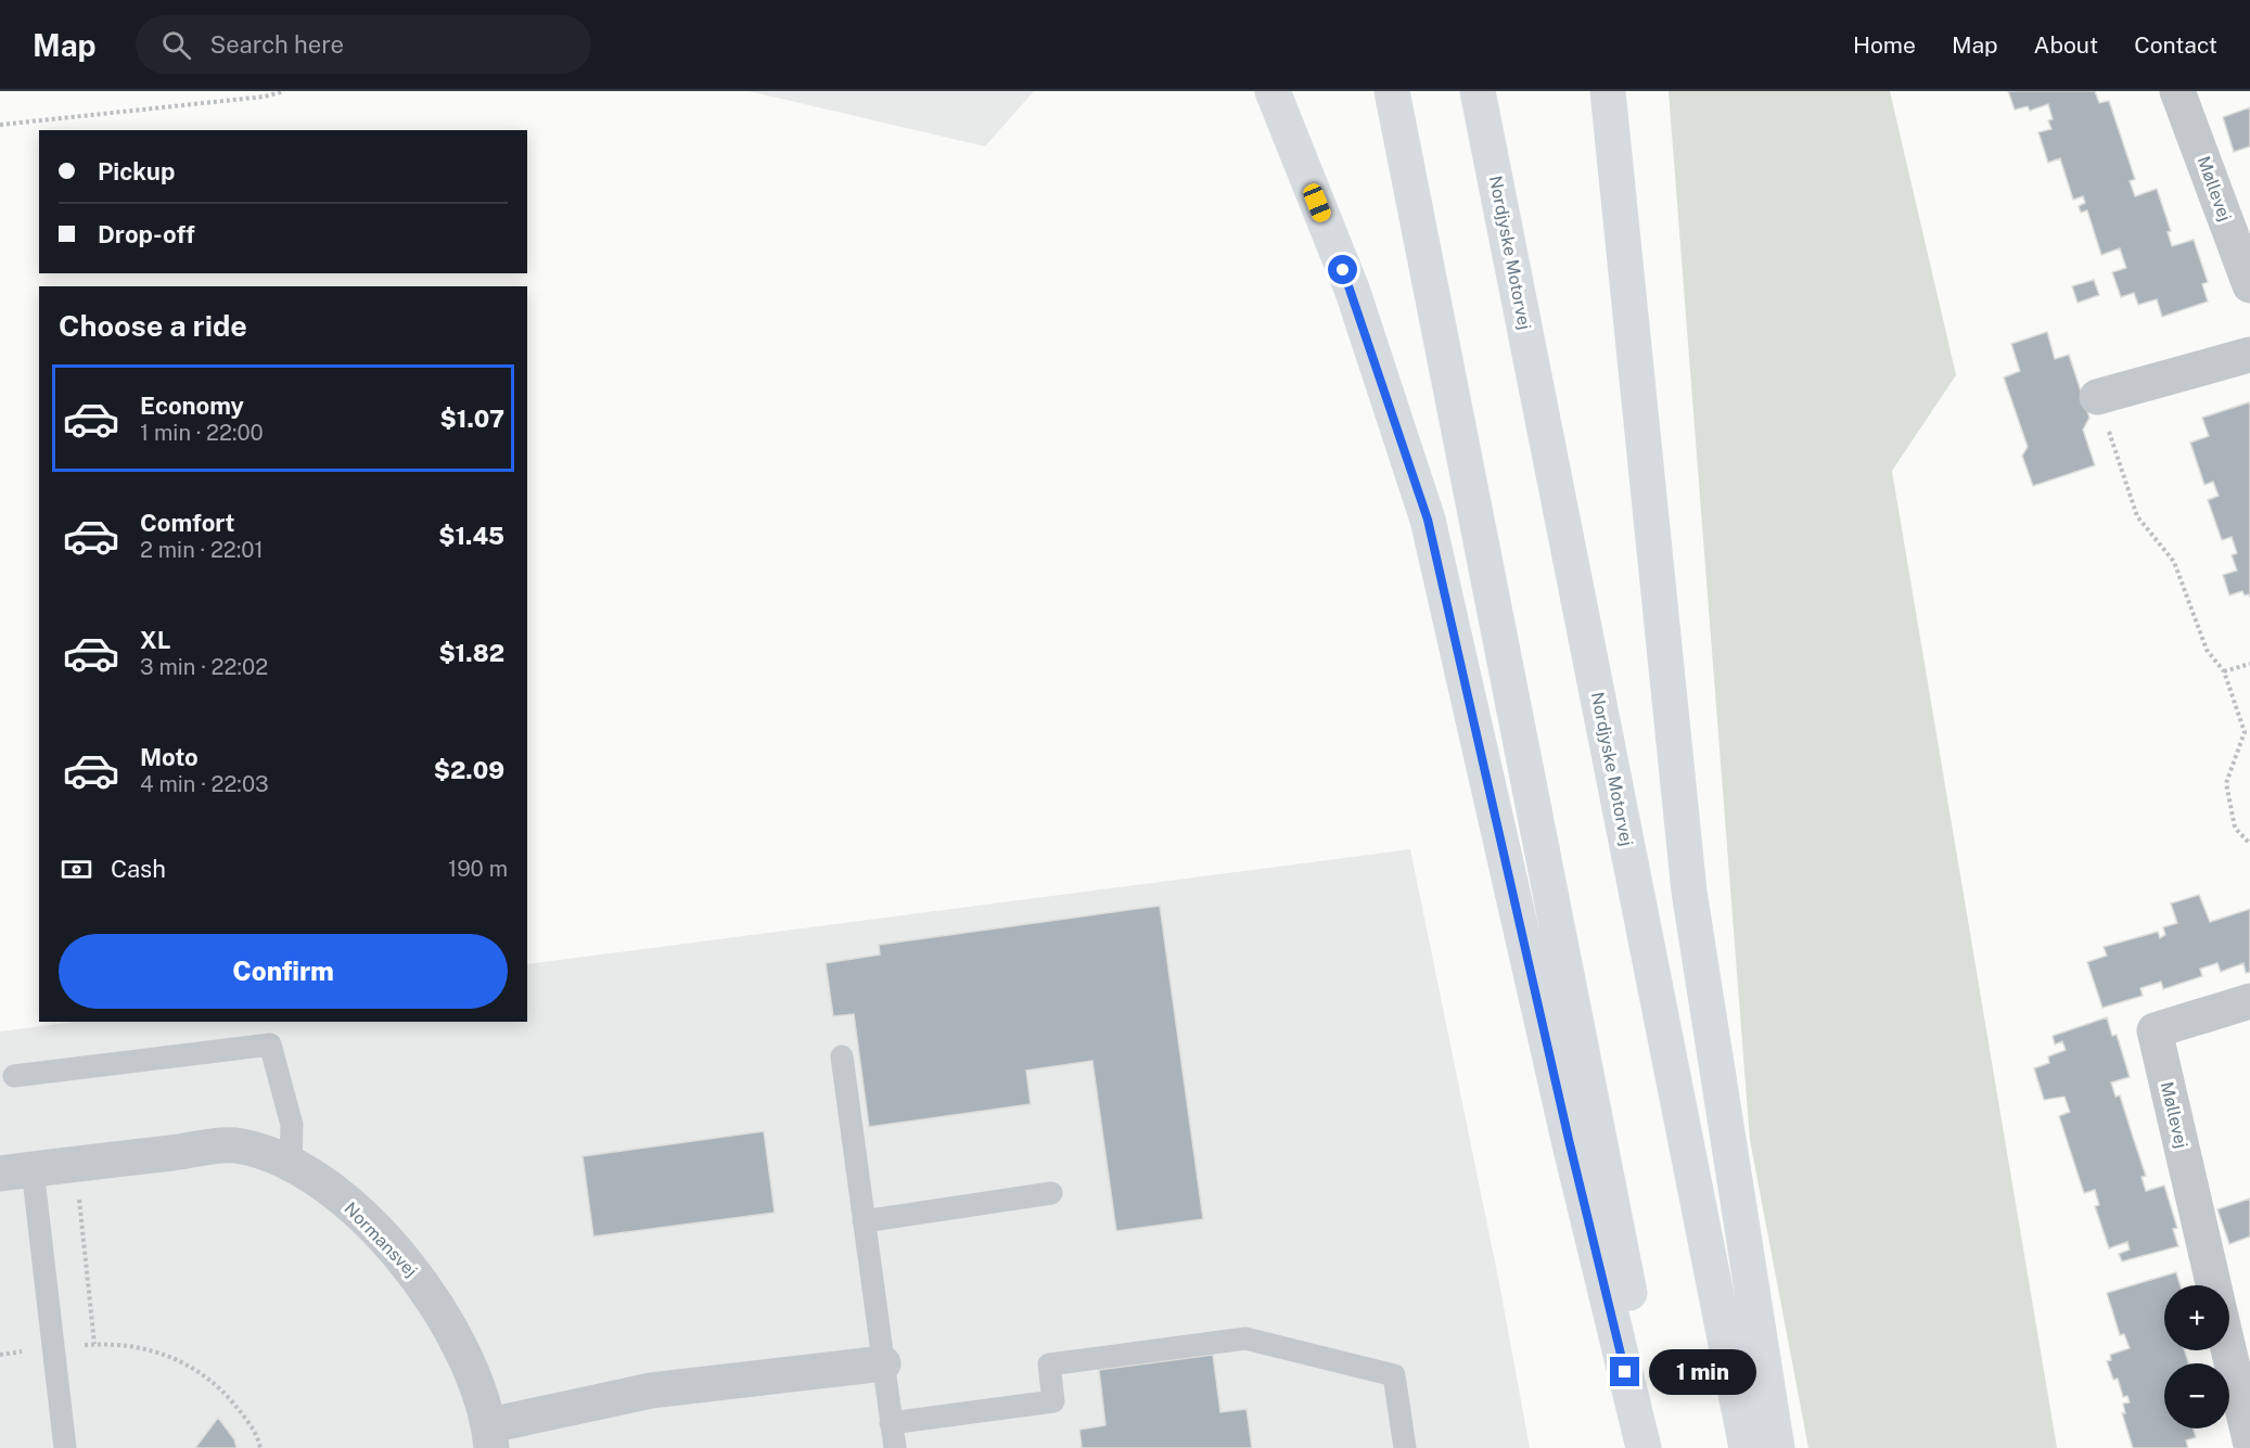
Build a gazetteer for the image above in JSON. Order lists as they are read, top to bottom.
{
  "streets": {
    "highway": ["Nordjyske Motorvej"],
    "street": ["Møllevej", "Normansvej"]
  },
  "page": {
    "header": "Map",
    "search": "Search here",
    "nav": [
      "Home",
      "Map",
      "About",
      "Contact"
    ],
    "banner": ["Pickup", "Drop-off"],
    "heading": "Choose a ride",
    "list": [
      {
        "name": "Economy",
        "note": "1 min · 22:00",
        "value": "$1.07"
      },
      {
        "name": "Comfort",
        "note": "2 min · 22:01",
        "value": "$1.45"
      },
      {
        "name": "XL",
        "note": "3 min · 22:02",
        "value": "$1.82"
      },
      {
        "name": "Moto",
        "note": "4 min · 22:03",
        "value": "$2.09"
      }
    ],
    "pay": ["Cash", "190 m"],
    "buttons": "Confirm",
    "map_buttons": ["+", "−"],
    "bubble": "1 min"
  }
}
